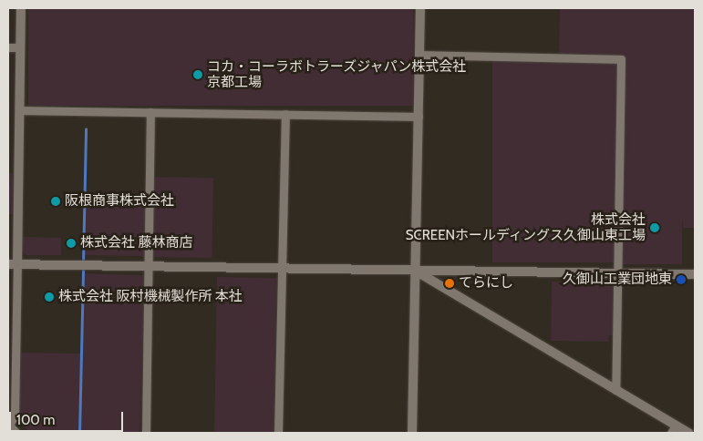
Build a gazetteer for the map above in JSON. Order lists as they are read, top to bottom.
{
  "places": [
    "コカ・コーラボトラーズジャパン株式会社 京都工場",
    "阪根商事株式会社",
    "株式会社 SCREENホールディングス久御山東工場",
    "株式会社 藤林商店",
    "久御山工業団地東",
    "てらにし",
    "株式会社 阪村機械製作所 本社"
  ],
  "scale_bar": "100 m"
}
